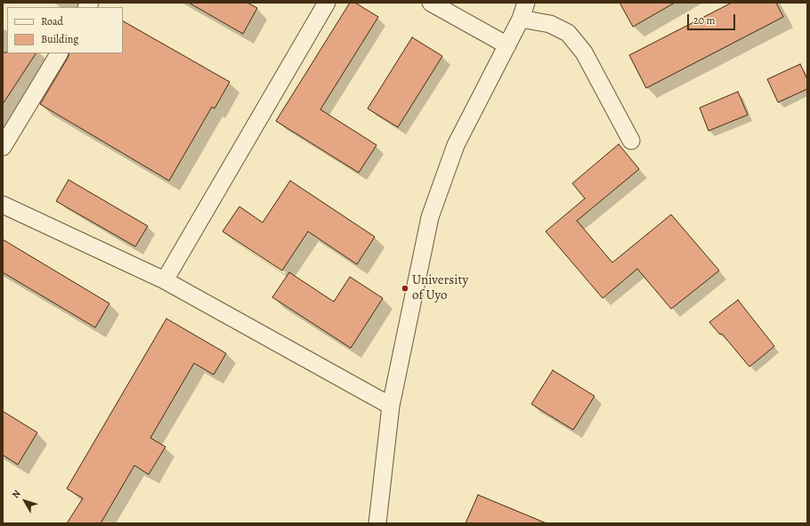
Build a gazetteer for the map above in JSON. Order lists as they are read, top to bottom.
{
  "places": ["University of Uyo"],
  "legend": ["Road", "Building"],
  "scale_bar": "20 m",
  "north": "top left"
}
